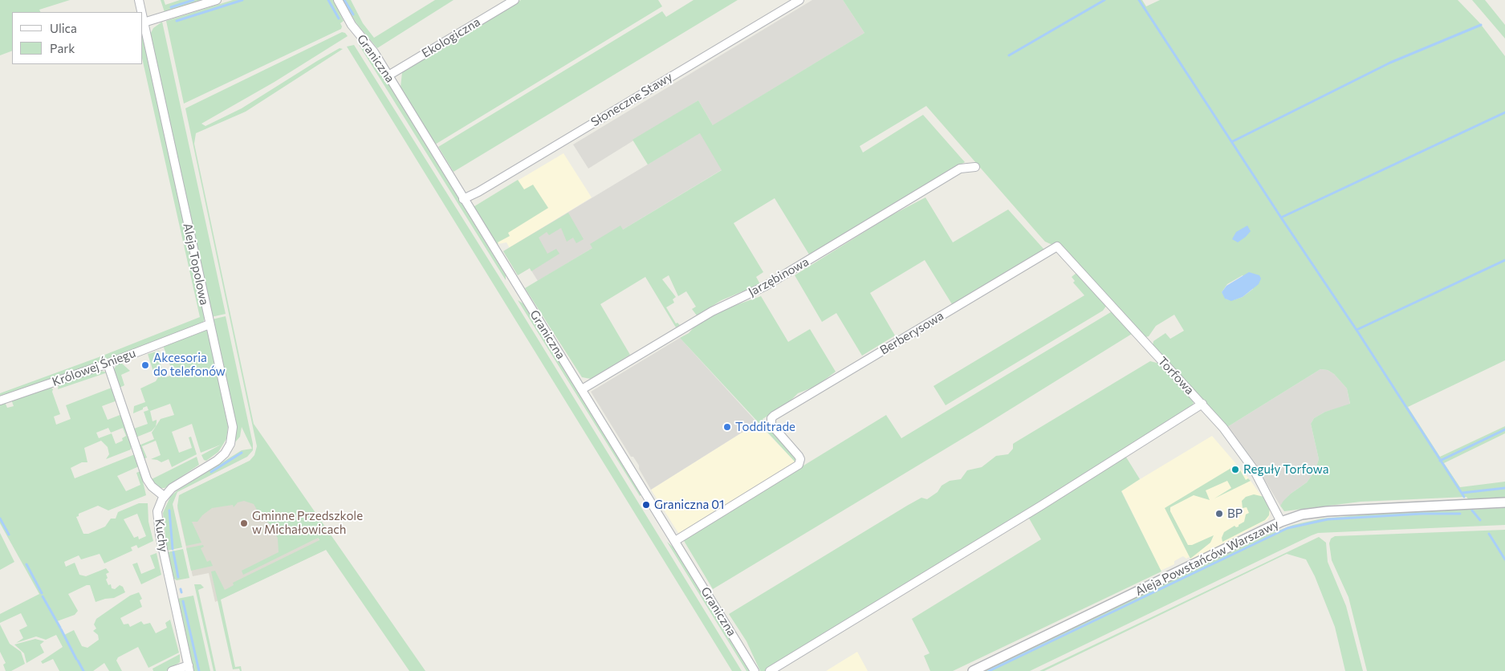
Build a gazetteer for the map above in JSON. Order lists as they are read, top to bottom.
{
  "streets": {
    "street": [
      "Ekologiczna",
      "Graniczna",
      "Słoneczne Stawy",
      "Aleja Topolowa",
      "Jarzębinowa",
      "Berberysowa",
      "Królowej Śniegu",
      "Torfowa",
      "Kuchy",
      "Aleja Powstańców Warszawy"
    ]
  },
  "crossings": [
    ["Ekologiczna", "Graniczna"],
    ["Graniczna", "Słoneczne Stawy"],
    ["Graniczna", "Jarzębinowa"],
    ["Graniczna", "Berberysowa"],
    ["Aleja Topolowa", "Królowej Śniegu"],
    ["Aleja Topolowa", "Kuchy"],
    ["Berberysowa", "Torfowa"],
    ["Torfowa", "Aleja Powstańców Warszawy"]
  ],
  "places": [
    "Akcesoria do telefonów",
    "Todditrade",
    "Reguły Torfowa",
    "Graniczna 01",
    "BP",
    "Gminne Przedszkole w Michałowicach"
  ],
  "legend": ["Ulica", "Park"]
}
